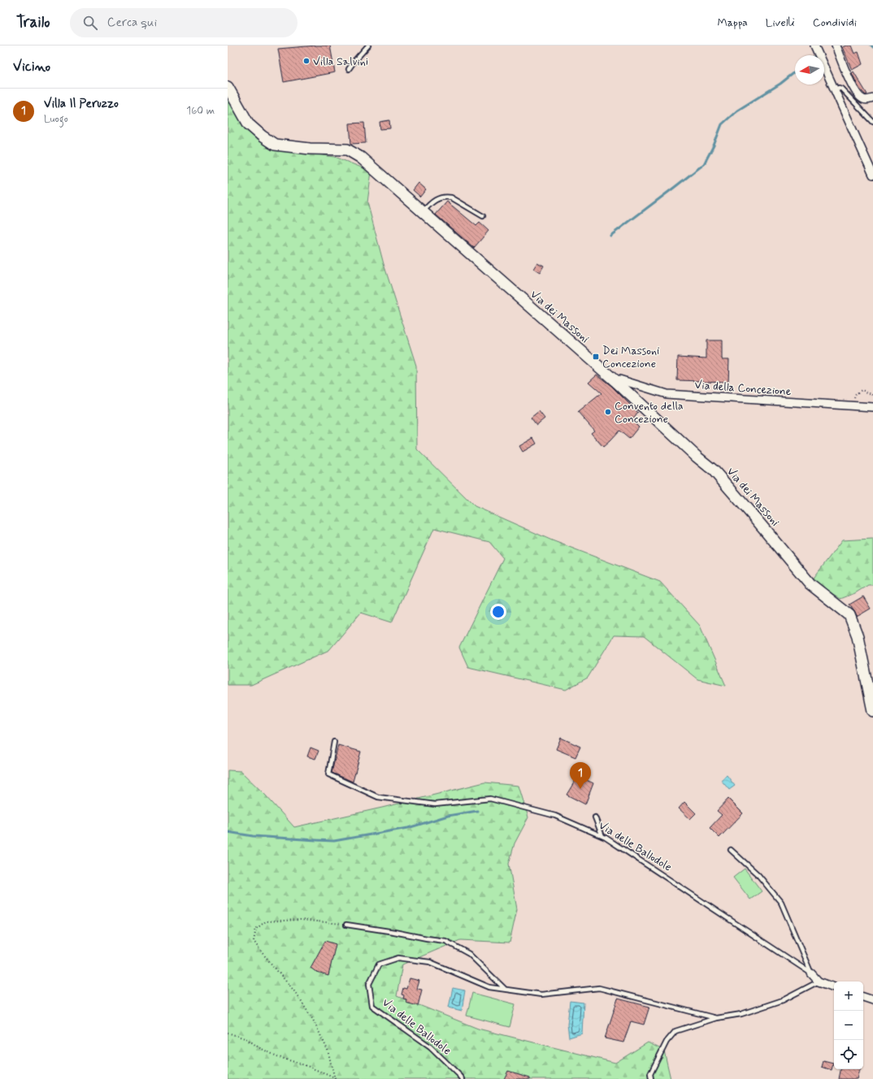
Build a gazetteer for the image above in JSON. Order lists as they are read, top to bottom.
{
  "streets": {
    "street": ["Via dei Massoni", "Via della Concezione", "Via delle Ballodole"]
  },
  "crossings": [
    ["Via dei Massoni", "Via della Concezione"]
  ],
  "places": {
    "other": ["Villa Salvini", "Convento della Concezione"],
    "transit": ["Dei Massoni Concezione"]
  },
  "north": "left",
  "page": {
    "header": "Trailo",
    "search": "Cerca qui",
    "nav": ["Mappa", "Livelli", "Condividi"],
    "heading": "Vicino",
    "list": [
      {
        "mark": "1",
        "name": "Villa Il Peruzzo",
        "note": "Luogo",
        "value": "160 m"
      }
    ],
    "pins": "1",
    "map_buttons": ["+", "−"]
  }
}
